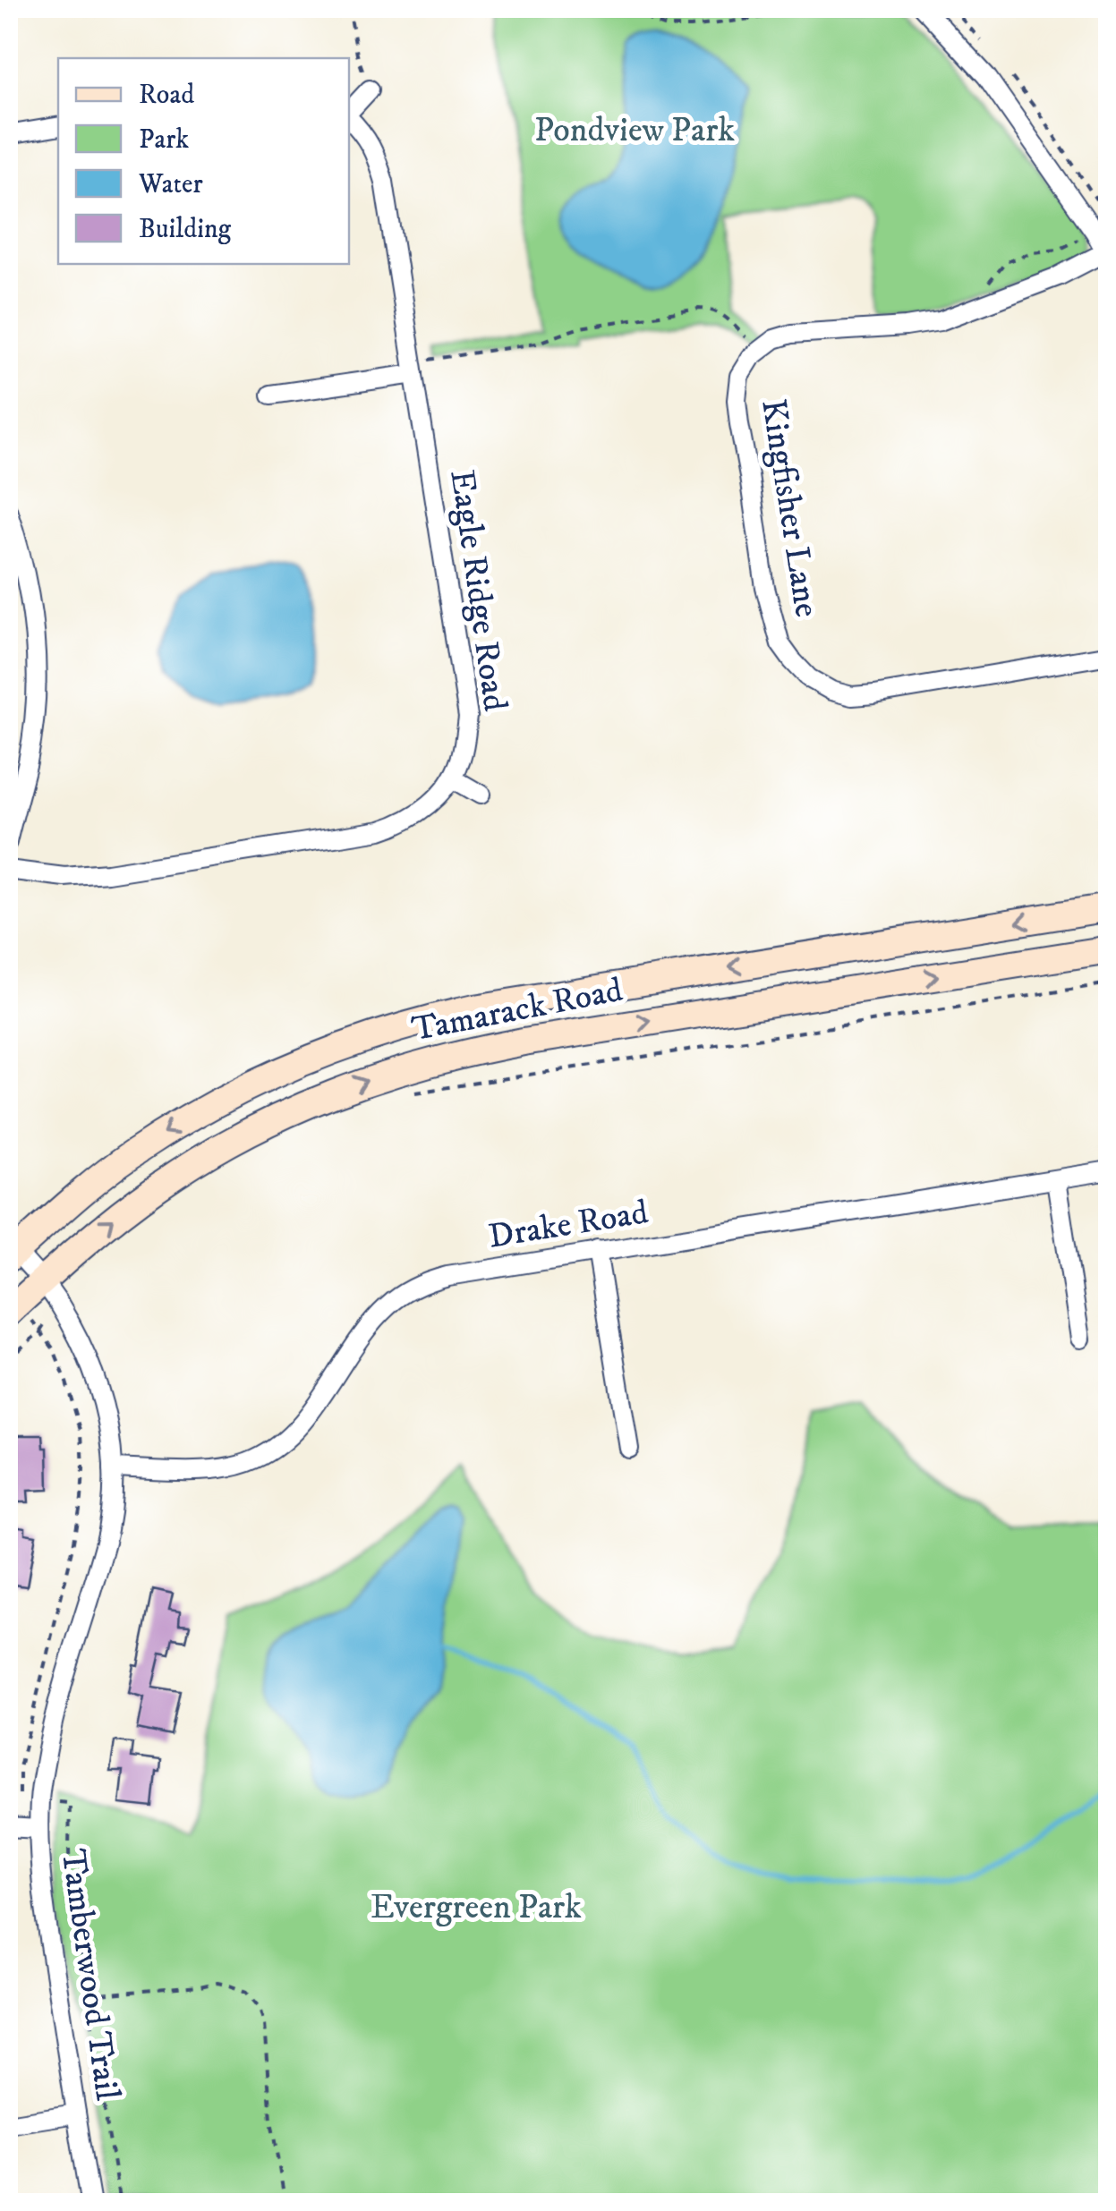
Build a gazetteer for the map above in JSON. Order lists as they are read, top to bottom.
{
  "streets": {
    "street": [
      "Kingfisher Lane",
      "Eagle Ridge Road",
      "Tamarack Road",
      "Drake Road",
      "Tamberwood Trail"
    ]
  },
  "crossings": [
    ["Tamarack Road", "Tamberwood Trail"],
    ["Drake Road", "Tamberwood Trail"]
  ],
  "parks": ["Pondview Park", "Evergreen Park"],
  "legend": [
    "Road",
    "Park",
    "Water",
    "Building"
  ]
}
